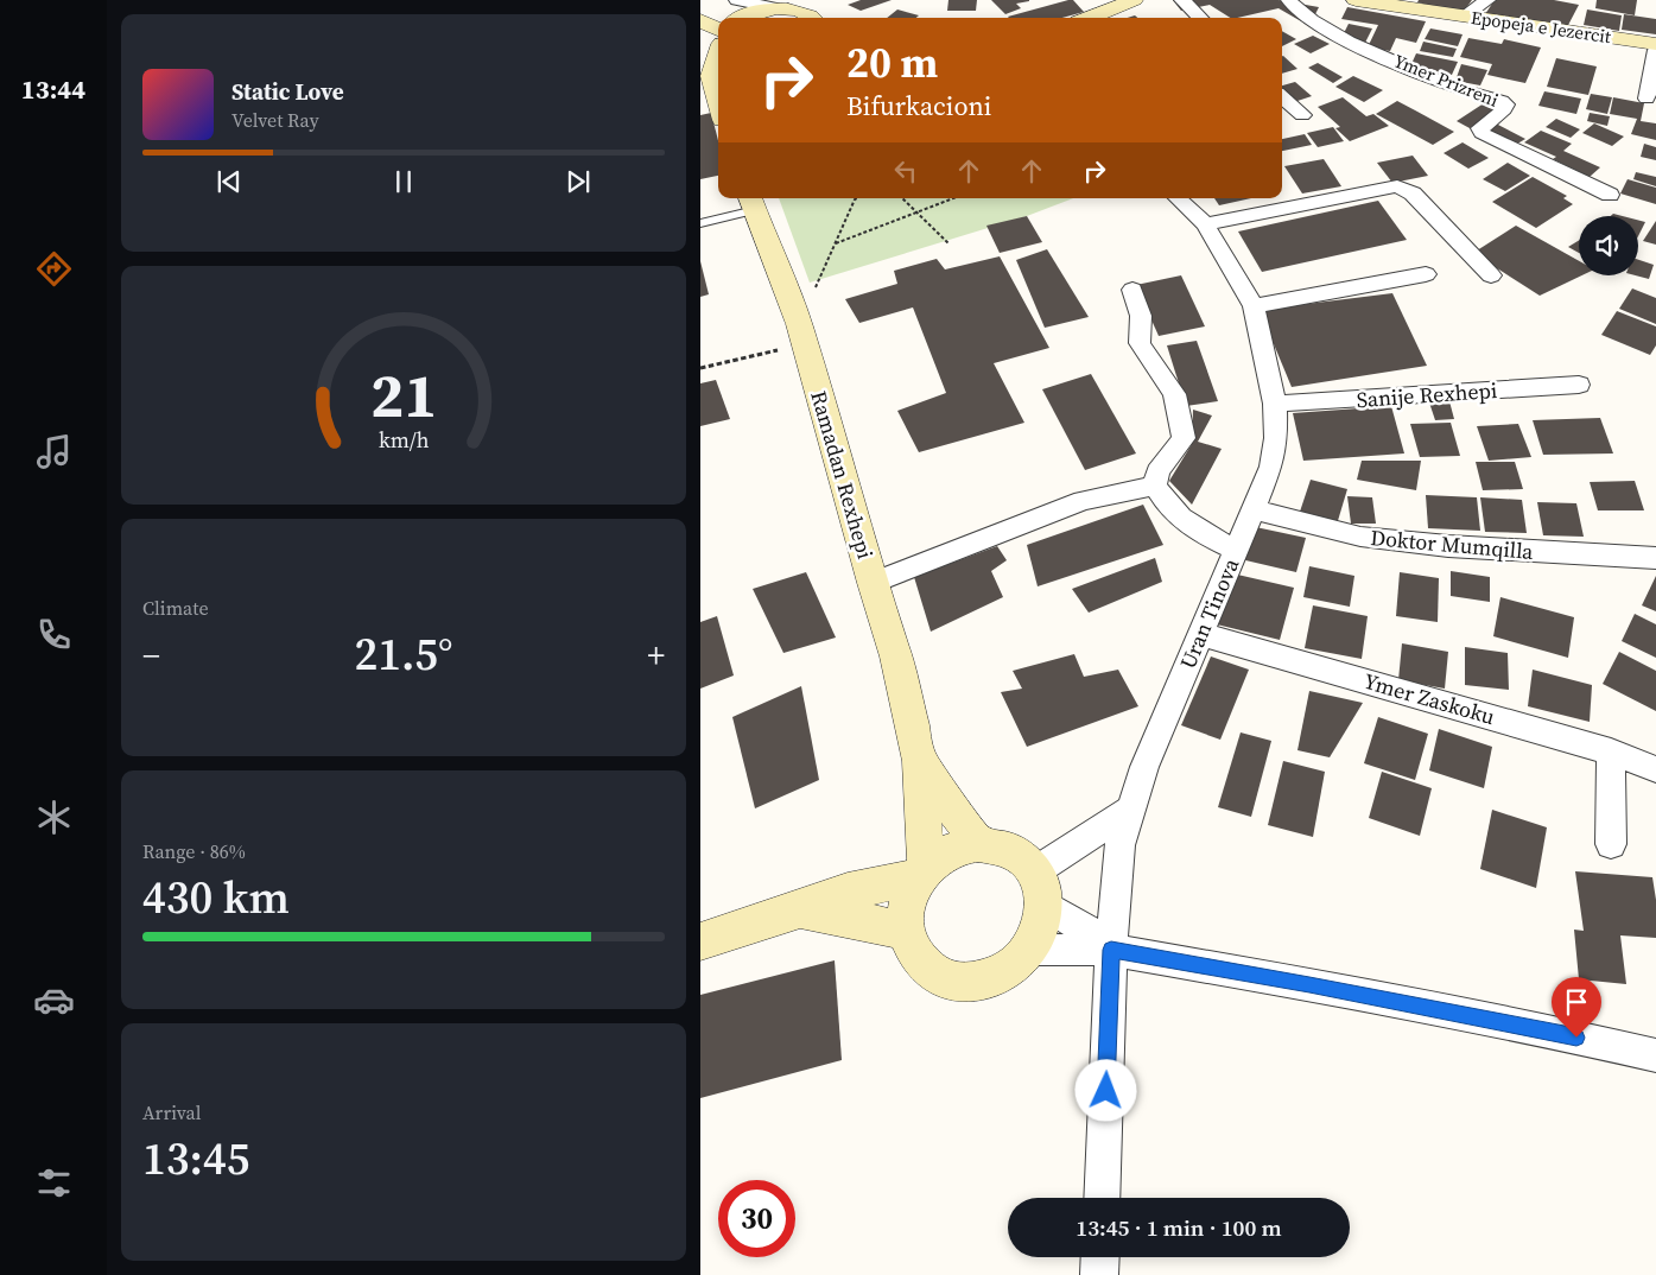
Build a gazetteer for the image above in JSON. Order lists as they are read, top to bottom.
{
  "streets": {
    "street": [
      "Epopeja e Jezercit",
      "Ymer Prizreni",
      "Sanije Rexhepi",
      "Ramadan Rexhepi",
      "Doktor Mumqilla",
      "Uran Tinova",
      "Ymer Zaskoku"
    ]
  },
  "crossings": [
    ["Sanije Rexhepi", "Uran Tinova"],
    ["Doktor Mumqilla", "Uran Tinova"],
    ["Uran Tinova", "Ymer Zaskoku"]
  ],
  "page": {
    "tabs": "13:44",
    "turn": ["20 m", "Bifurkacioni"],
    "song": ["Static Love", "Velvet Ray"],
    "tile": [
      "Climate",
      ["Range · 86%", "430 km"],
      ["Arrival", "13:45"]
    ],
    "heat": ["−", "21.5°", "+"],
    "limit": "30",
    "trip": "13:45 · 1 min · 100 m",
    "gauge": ["21", "km/h"]
  }
}
